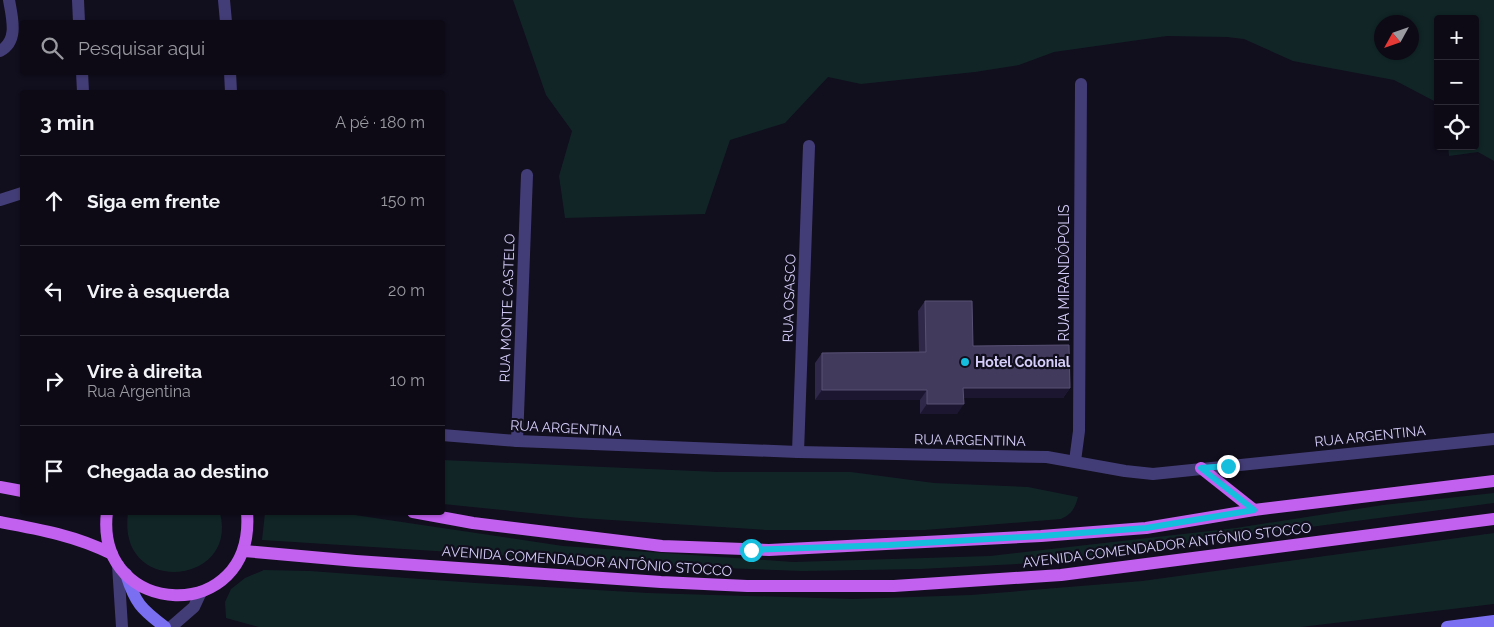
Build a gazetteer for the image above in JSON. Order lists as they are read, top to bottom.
{
  "streets": {
    "main road": ["AVENIDA COMENDADOR ANTÔNIO STOCCO"],
    "street": [
      "RUA MIRANDÓPOLIS",
      "RUA OSASCO",
      "RUA MONTE CASTELO",
      "RUA ARGENTINA"
    ]
  },
  "crossings": [
    ["RUA MIRANDÓPOLIS", "RUA ARGENTINA"],
    ["RUA OSASCO", "RUA ARGENTINA"],
    ["RUA MONTE CASTELO", "RUA ARGENTINA"]
  ],
  "places": ["Hotel Colonial"],
  "north": "bottom left",
  "page": {
    "map_buttons": ["+", "−"],
    "search": "Pesquisar aqui",
    "heading": ["3 min", "A pé · 180 m"],
    "list": [
      ["Siga em frente", "150 m"],
      ["Vire à esquerda", "20 m"],
      ["Vire à direita", "Rua Argentina", "10 m"],
      "Chegada ao destino"
    ]
  }
}
